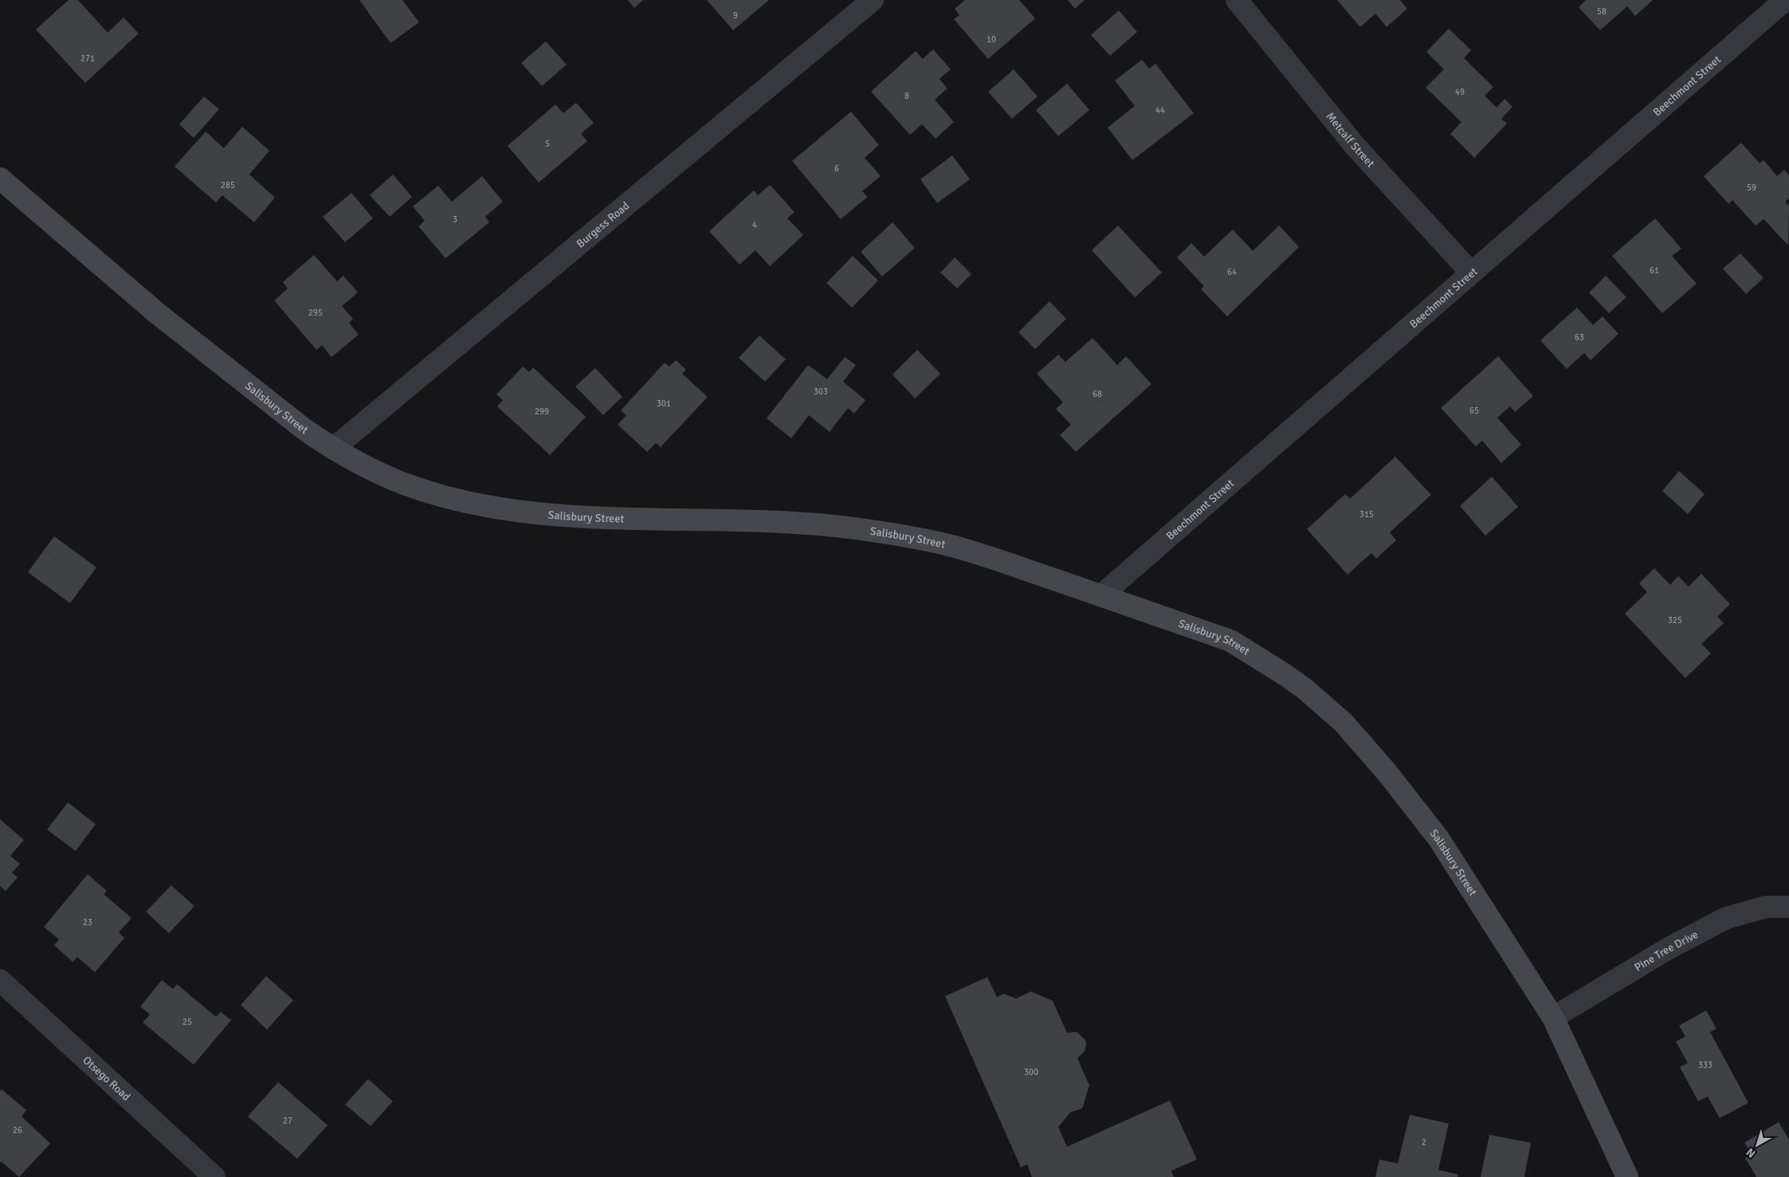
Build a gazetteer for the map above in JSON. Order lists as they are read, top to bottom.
{
  "streets": {
    "main road": ["Salisbury Street"],
    "street": [
      "Beechmont Street",
      "Metcalf Street",
      "Burgess Road",
      "Pine Tree Drive",
      "Otsego Road"
    ]
  },
  "crossings": [
    ["Beechmont Street", "Metcalf Street"],
    ["Beechmont Street", "Salisbury Street"],
    ["Burgess Road", "Salisbury Street"],
    ["Salisbury Street", "Pine Tree Drive"]
  ],
  "house_numbers": [
    "58",
    "9",
    "10",
    "271",
    "49",
    "8",
    "44",
    "5",
    "6",
    "285",
    "59",
    "3",
    "4",
    "61",
    "64",
    "295",
    "63",
    "303",
    "68",
    "301",
    "65",
    "299",
    "315",
    "325",
    "23",
    "25",
    "333",
    "300",
    "27",
    "26",
    "2"
  ],
  "north": "bottom left"
}
